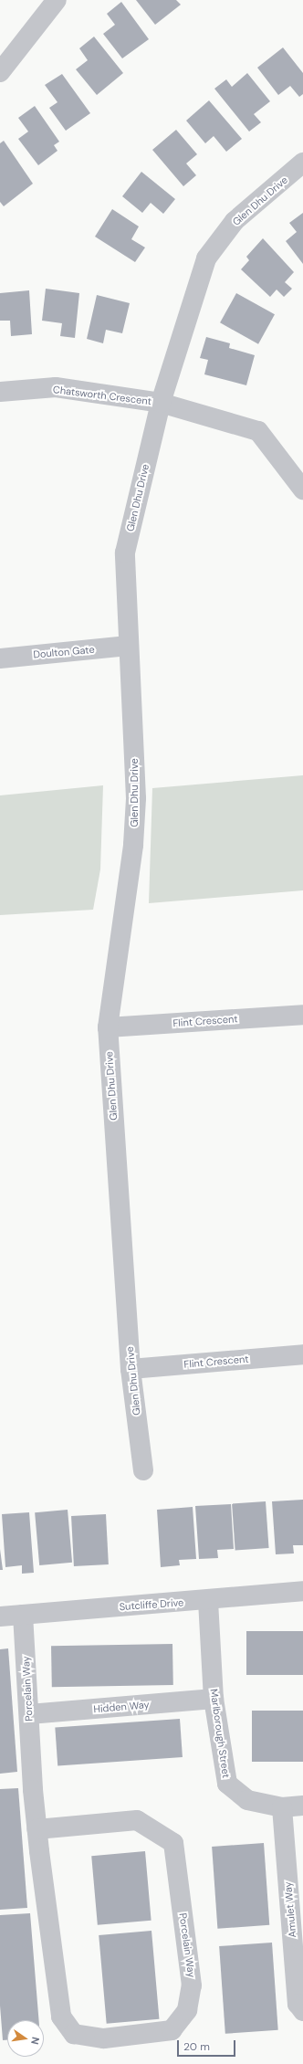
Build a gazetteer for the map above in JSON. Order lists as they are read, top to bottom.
{
  "streets": {
    "street": [
      "Glen Dhu Drive",
      "Chatsworth Crescent",
      "Doulton Gate",
      "Flint Crescent",
      "Sutcliffe Drive",
      "Porcelain Way",
      "Hidden Way",
      "Marlborough Street",
      "Amulet Way"
    ]
  },
  "crossings": [
    ["Glen Dhu Drive", "Chatsworth Crescent"],
    ["Glen Dhu Drive", "Doulton Gate"],
    ["Glen Dhu Drive", "Flint Crescent"],
    ["Sutcliffe Drive", "Porcelain Way"],
    ["Sutcliffe Drive", "Marlborough Street"],
    ["Porcelain Way", "Hidden Way"],
    ["Hidden Way", "Marlborough Street"],
    ["Marlborough Street", "Amulet Way"]
  ],
  "scale_bar": "20 m",
  "north": "right"
}
